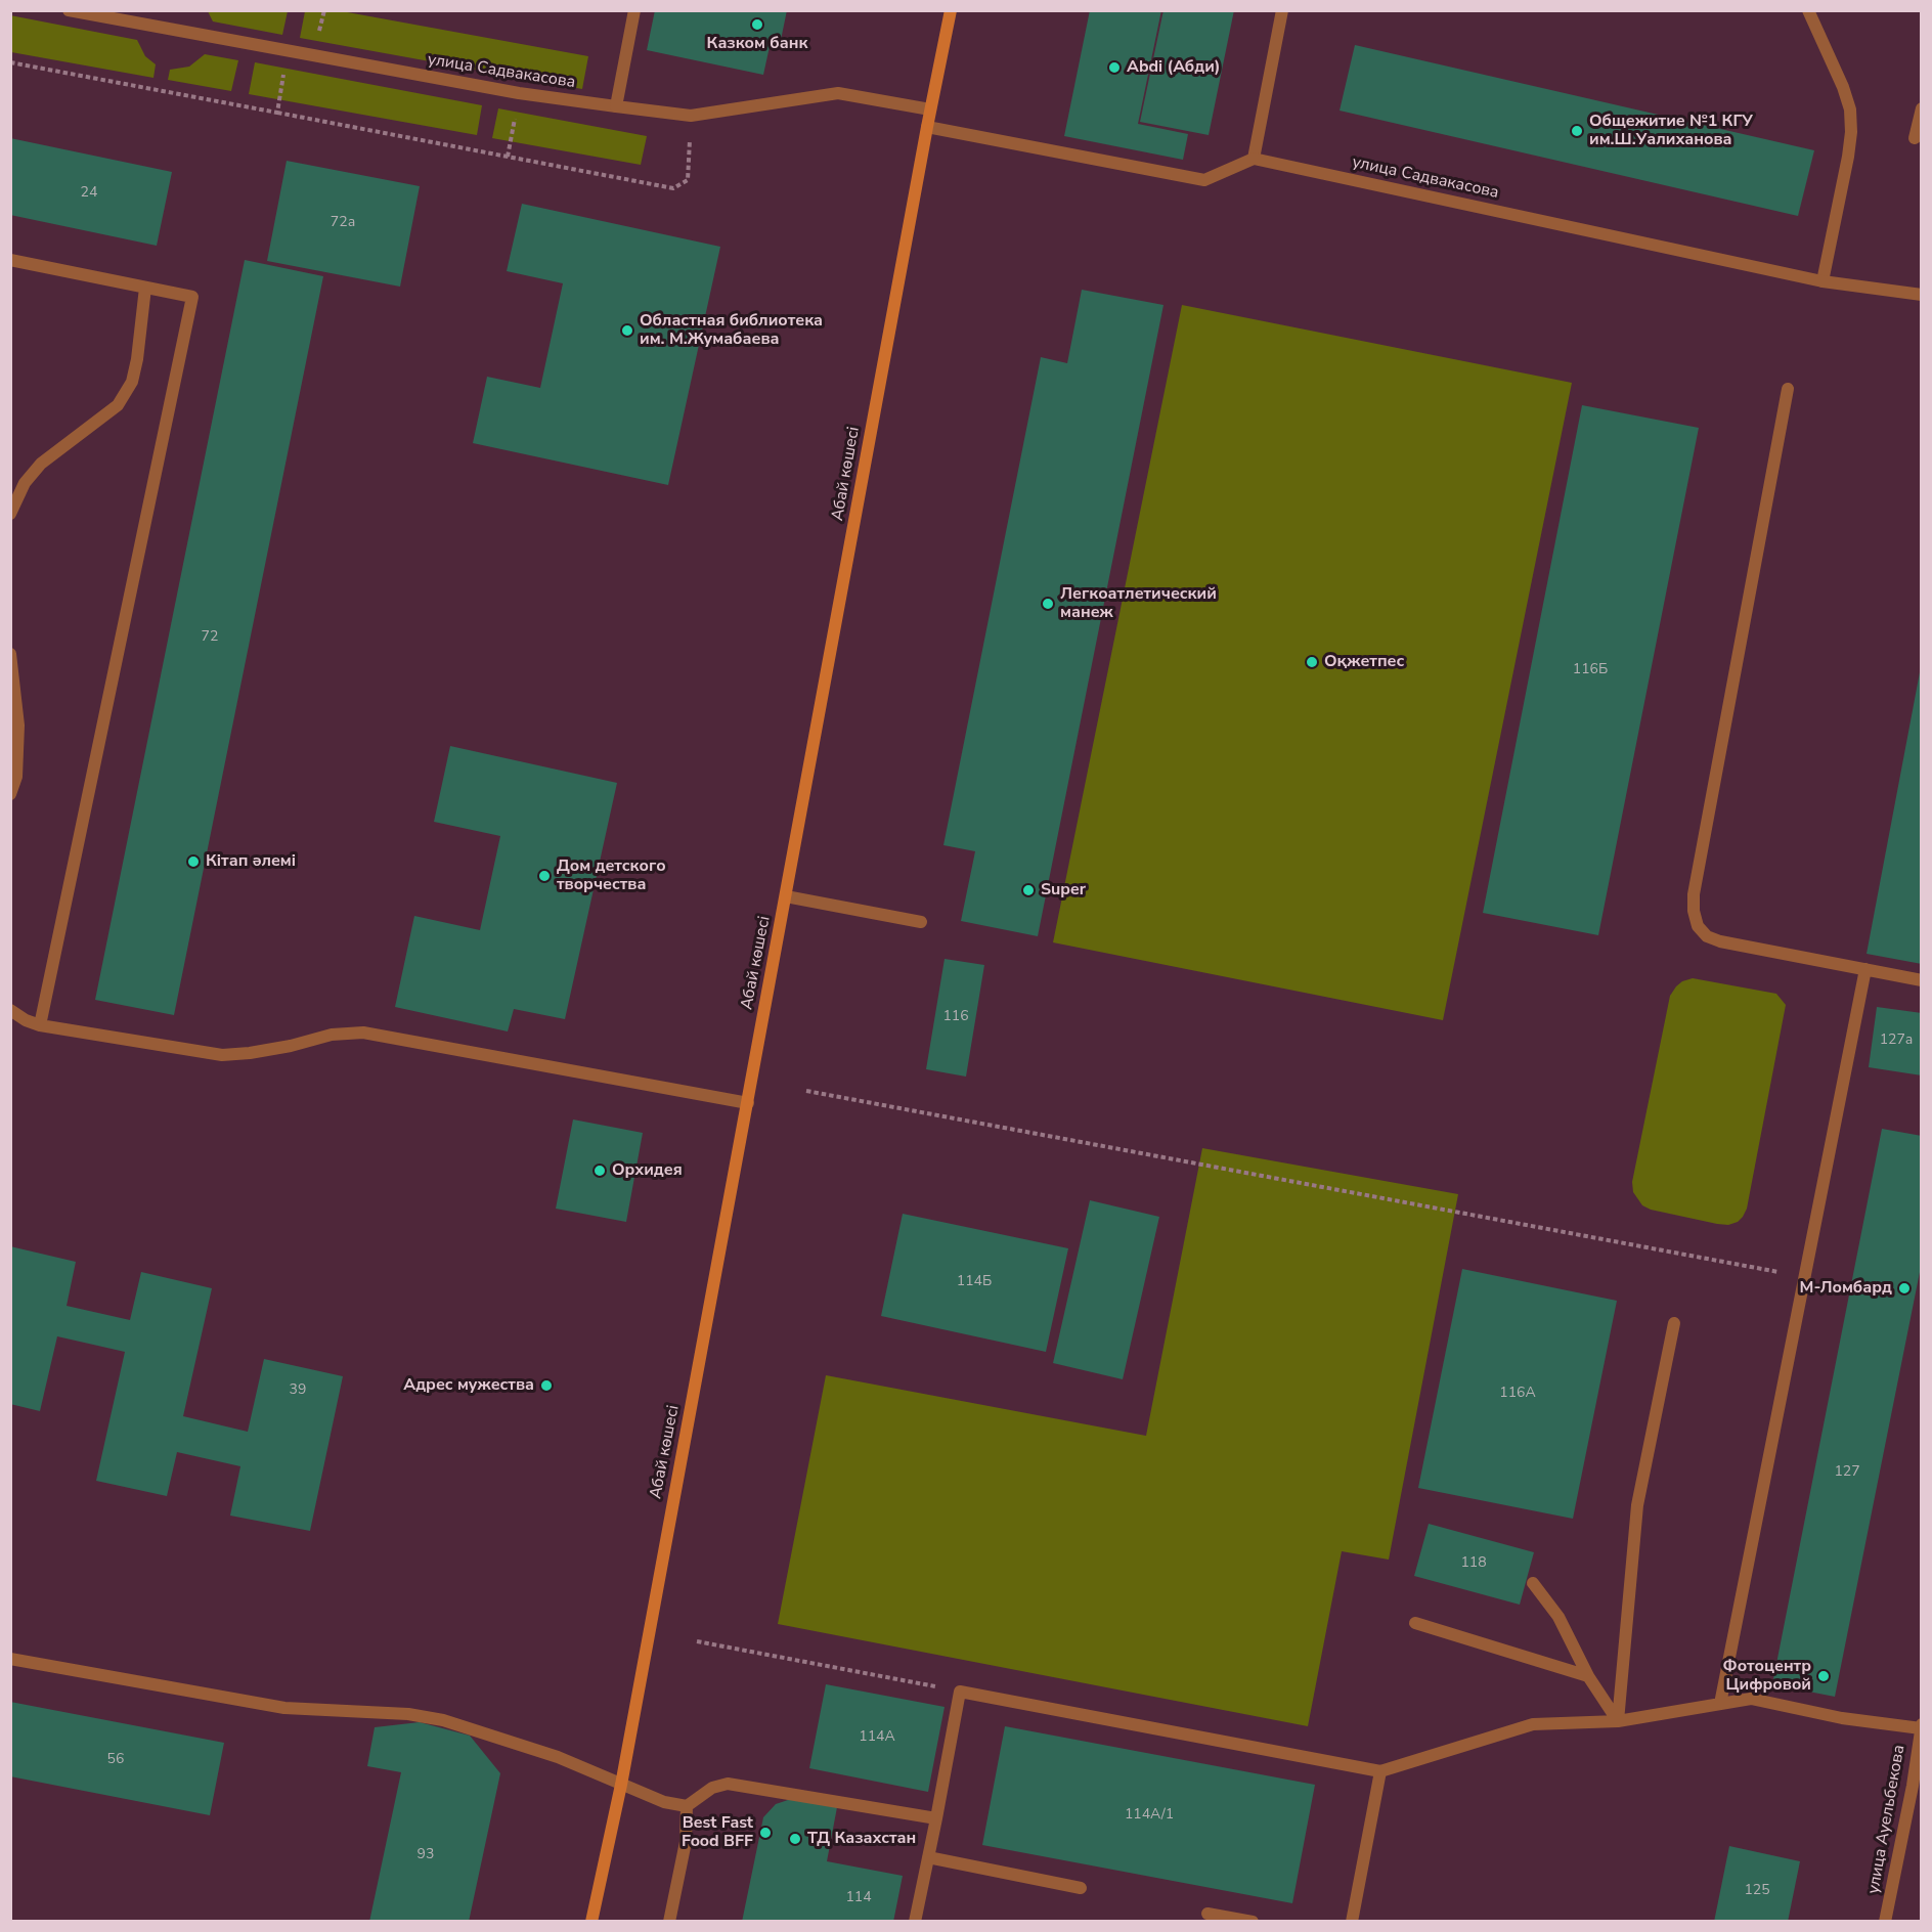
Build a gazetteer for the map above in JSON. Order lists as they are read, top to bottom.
{
  "streets": {
    "main road": ["Абай көшесі"],
    "street": ["улица Садвакасова", "улица Ауельбекова"]
  },
  "crossings": [
    ["улица Садвакасова", "Абай көшесі"]
  ],
  "places": [
    "Казком банк",
    "Abdi (Абди)",
    "Общежитие №1 КГУ им.Ш.Уалиханова",
    "Областная библиотека им. М.Жумабаева",
    "Легкоатлетический манеж",
    "Оқжетпес",
    "Кітап әлемі",
    "Дом детского творчества",
    "Super",
    "Орхидея",
    "М-Ломбард",
    "Адрес мужества",
    "Фотоцентр Цифровой",
    "Best Fast Food BFF",
    "ТД Казахстан"
  ],
  "house_numbers": [
    "24",
    "72а",
    "72",
    "116Б",
    "116",
    "127а",
    "114Б",
    "39",
    "116А",
    "127",
    "118",
    "114А",
    "56",
    "114А/1",
    "93",
    "125",
    "114"
  ]
}
